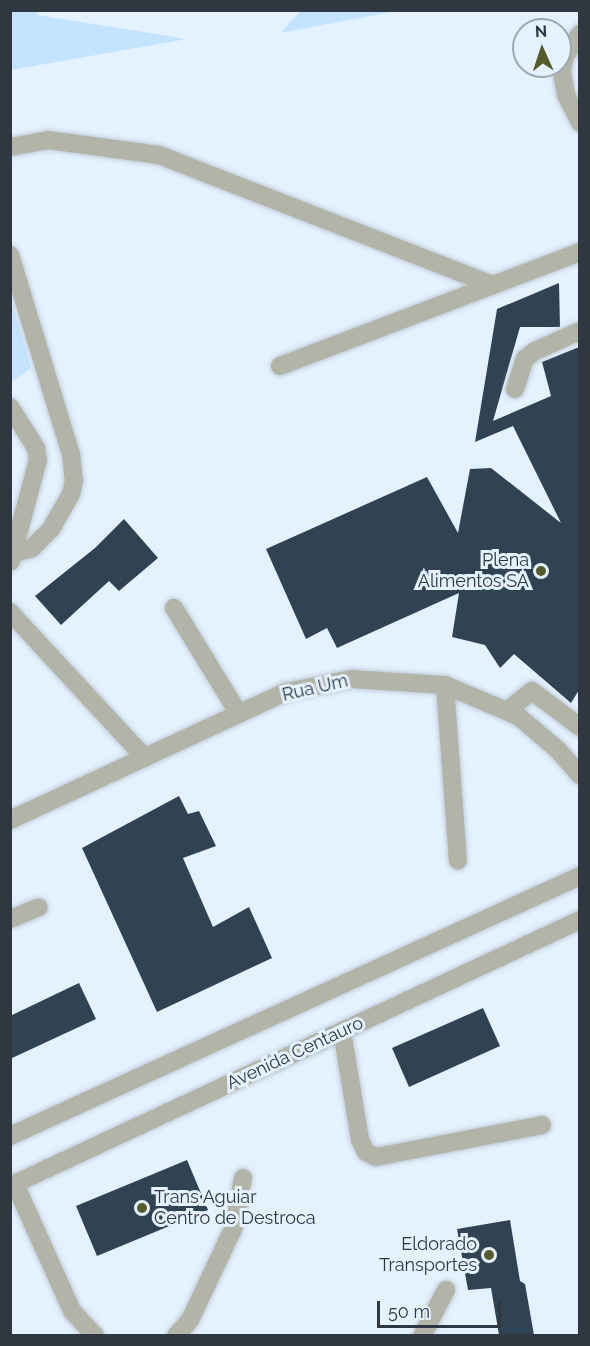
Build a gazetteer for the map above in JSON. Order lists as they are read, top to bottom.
{
  "streets": {
    "street": ["Rua Um", "Avenida Centauro"]
  },
  "places": ["Plena Alimentos SA", "Trans Aguiar Centro de Destroca", "Eldorado Transportes"],
  "scale_bar": "50 m",
  "north": "top"
}
